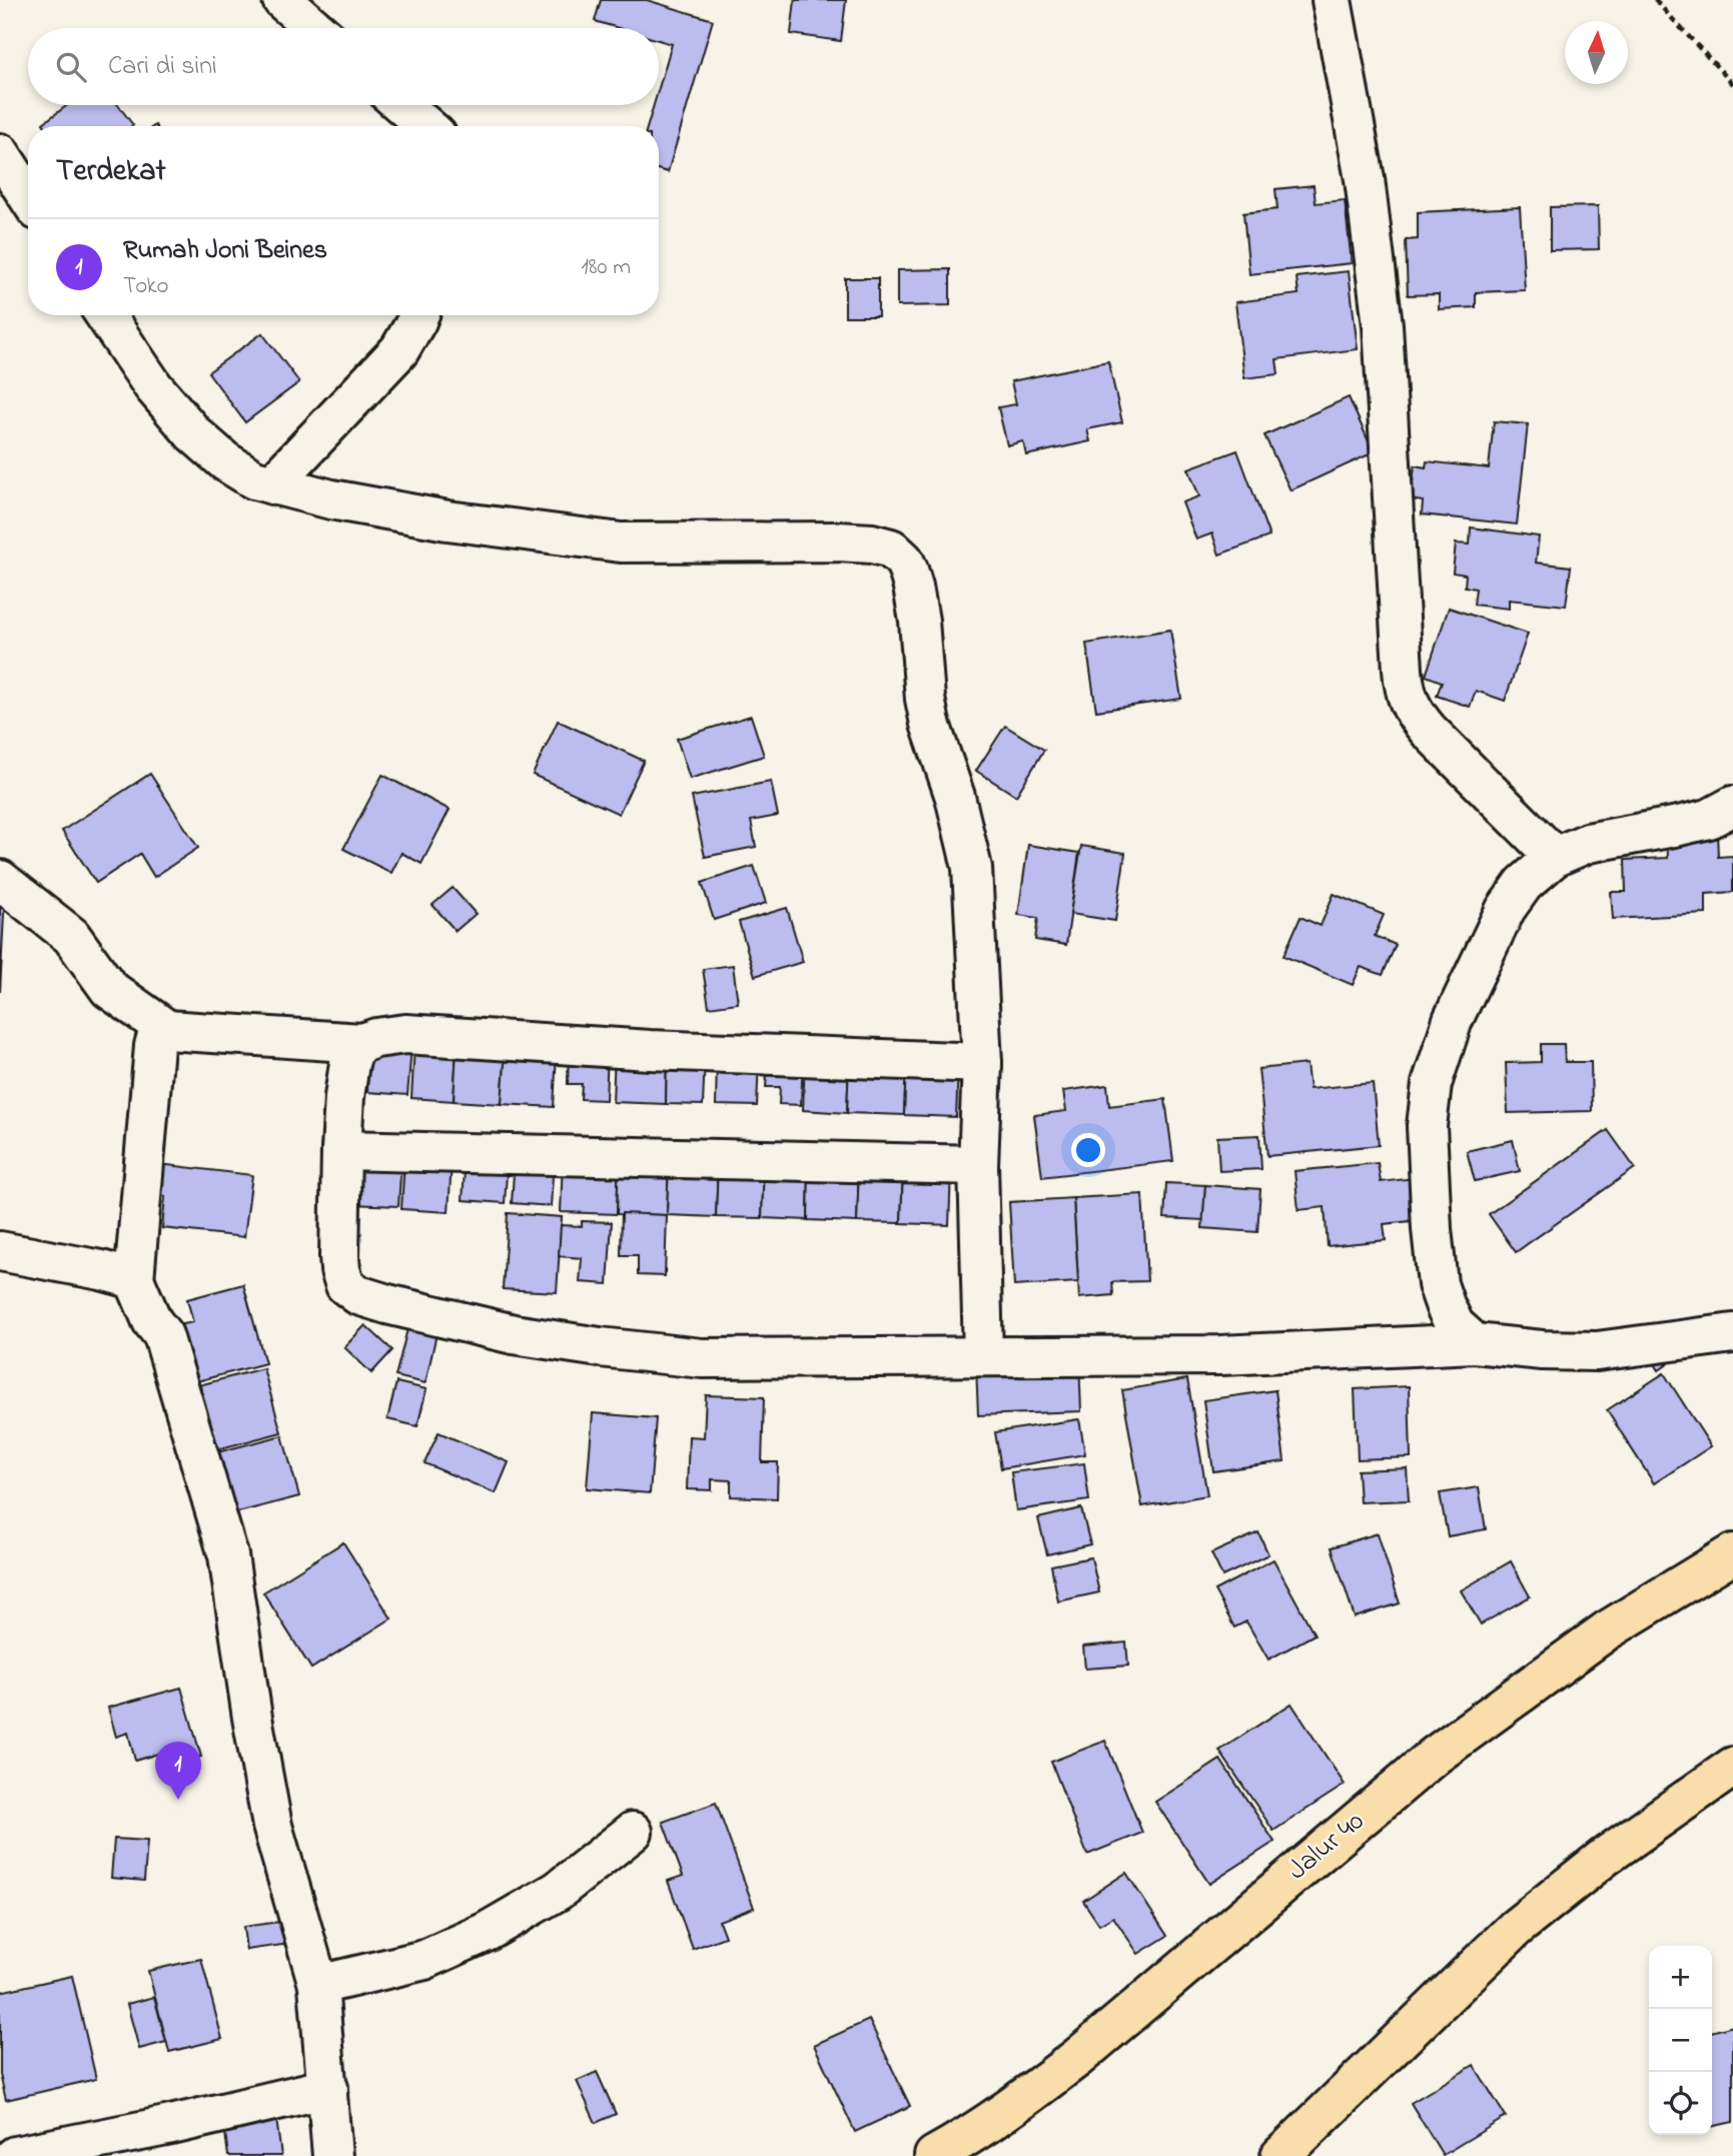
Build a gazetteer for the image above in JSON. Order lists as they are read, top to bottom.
{
  "streets": {
    "highway": ["Jalur 40"]
  },
  "north": "top",
  "page": {
    "search": "Cari di sini",
    "heading": "Terdekat",
    "list": [
      {
        "mark": "1",
        "name": "Rumah Joni Beines",
        "note": "Toko",
        "value": "180 m"
      }
    ],
    "pins": "1",
    "map_buttons": ["+", "−"]
  }
}
